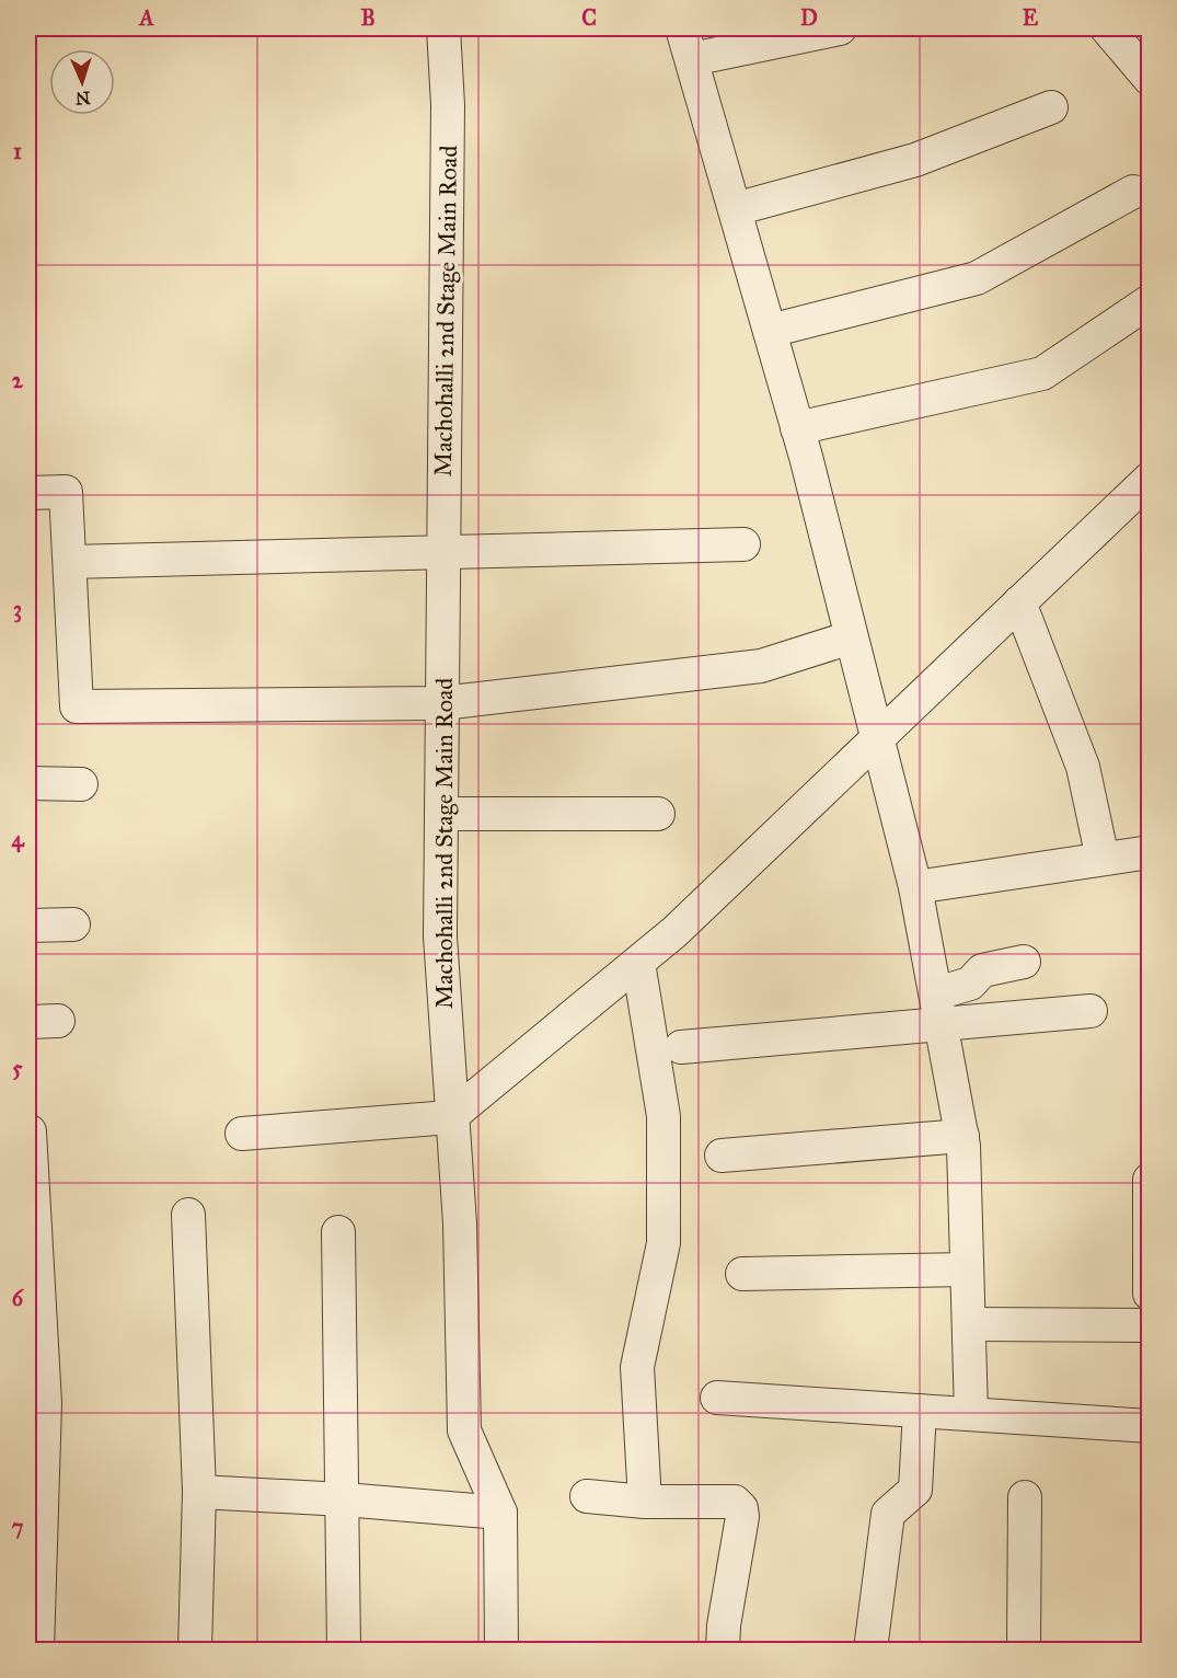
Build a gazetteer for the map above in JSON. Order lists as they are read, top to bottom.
{
  "streets": {
    "street": ["Machohalli 2nd Stage Main Road"]
  },
  "north": "bottom",
  "grid": {
    "columns": [
      "A",
      "B",
      "C",
      "D",
      "E"
    ],
    "rows": [
      "1",
      "2",
      "3",
      "4",
      "5",
      "6",
      "7"
    ]
  }
}
